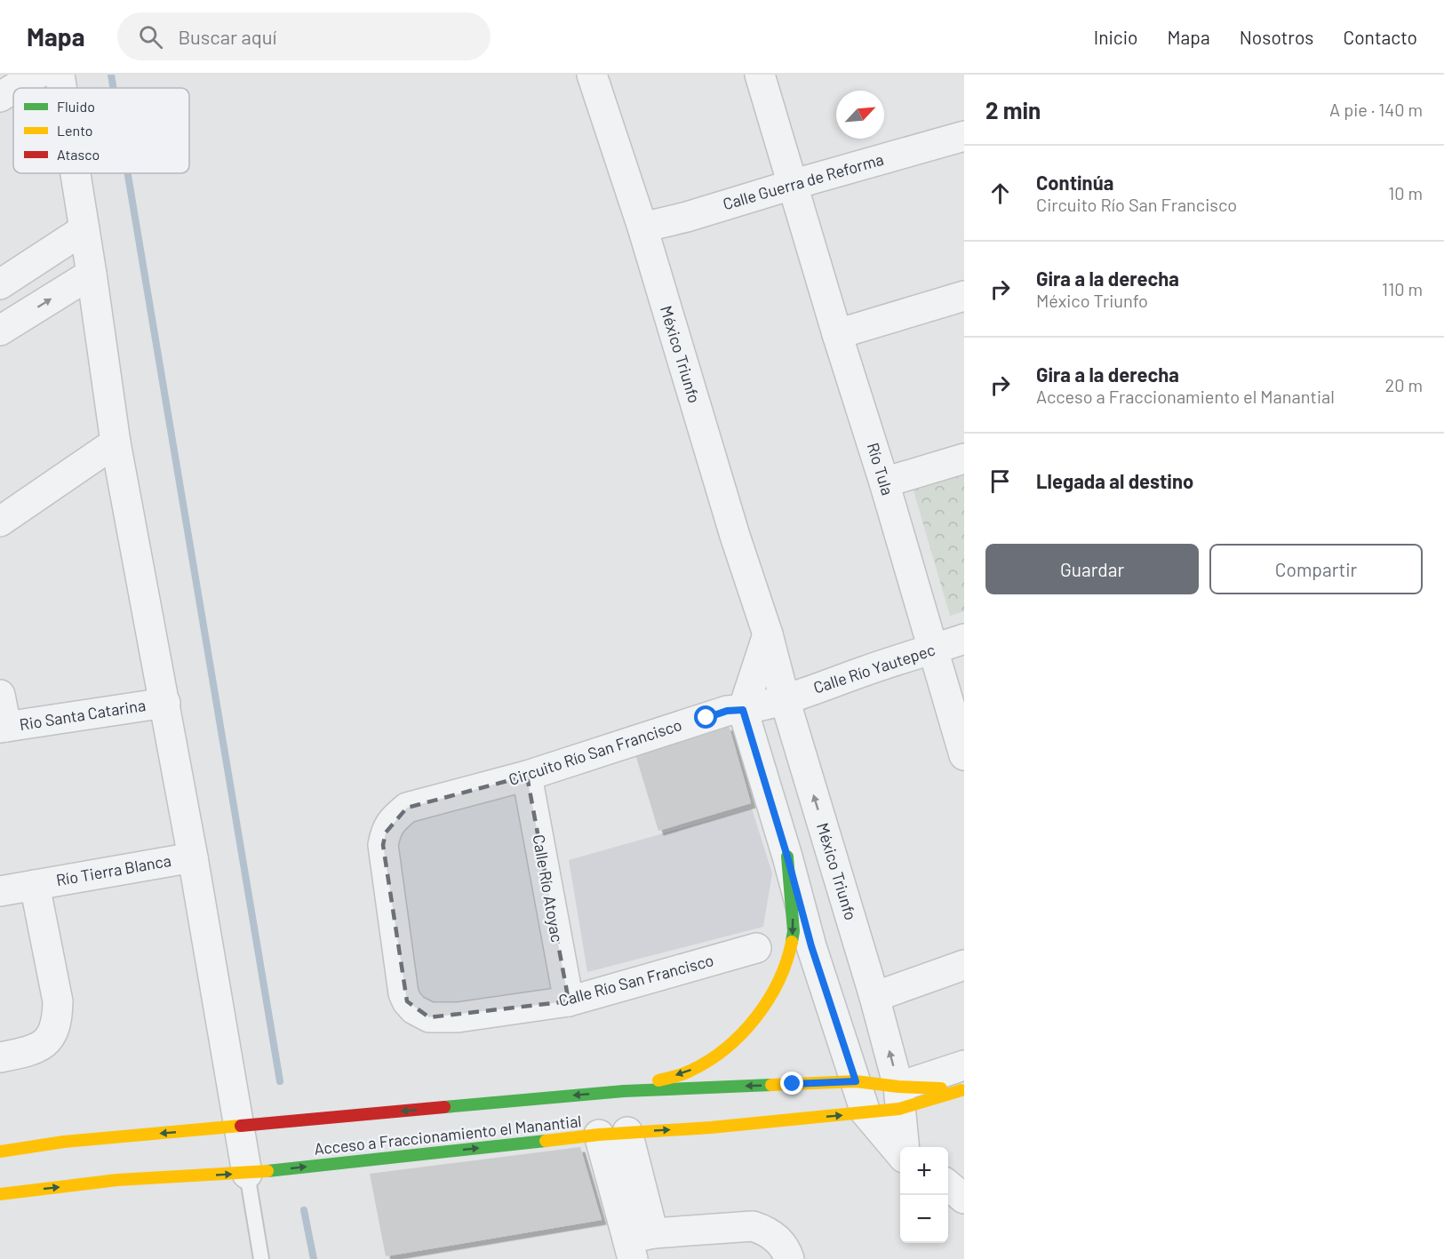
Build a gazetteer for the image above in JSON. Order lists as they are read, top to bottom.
{
  "streets": {
    "main road": ["Acceso a Fraccionamiento el Manantial"],
    "street": [
      "Calle Guerra de Reforma",
      "México Triunfo",
      "Río Tula",
      "Calle Río Yautepec",
      "Rio Santa Catarina",
      "Circuito Río San Francisco",
      "Río Tierra Blanca",
      "Calle Río Atoyac",
      "Calle Río San Francisco"
    ]
  },
  "crossings": [
    ["Calle Guerra de Reforma", "México Triunfo"],
    ["Calle Guerra de Reforma", "Río Tula"],
    ["México Triunfo", "Calle Río Yautepec"],
    ["México Triunfo", "Circuito Río San Francisco"],
    ["México Triunfo", "Acceso a Fraccionamiento el Manantial"],
    ["Río Tula", "Calle Río Yautepec"],
    ["Calle Río Yautepec", "Circuito Río San Francisco"],
    ["Circuito Río San Francisco", "Calle Río Atoyac"],
    ["Circuito Río San Francisco", "Calle Río San Francisco"],
    ["Calle Río Atoyac", "Calle Río San Francisco"]
  ],
  "legend": ["Fluido", "Lento", "Atasco"],
  "north": "top right",
  "page": {
    "header": "Mapa",
    "search": "Buscar aquí",
    "nav": [
      "Inicio",
      "Mapa",
      "Nosotros",
      "Contacto"
    ],
    "heading": ["2 min", "A pie · 140 m"],
    "list": [
      ["Continúa", "Circuito Río San Francisco", "10 m"],
      ["Gira a la derecha", "México Triunfo", "110 m"],
      ["Gira a la derecha", "Acceso a Fraccionamiento el Manantial", "20 m"],
      "Llegada al destino"
    ],
    "buttons": ["Guardar", "Compartir"],
    "map_buttons": ["+", "−"]
  }
}
